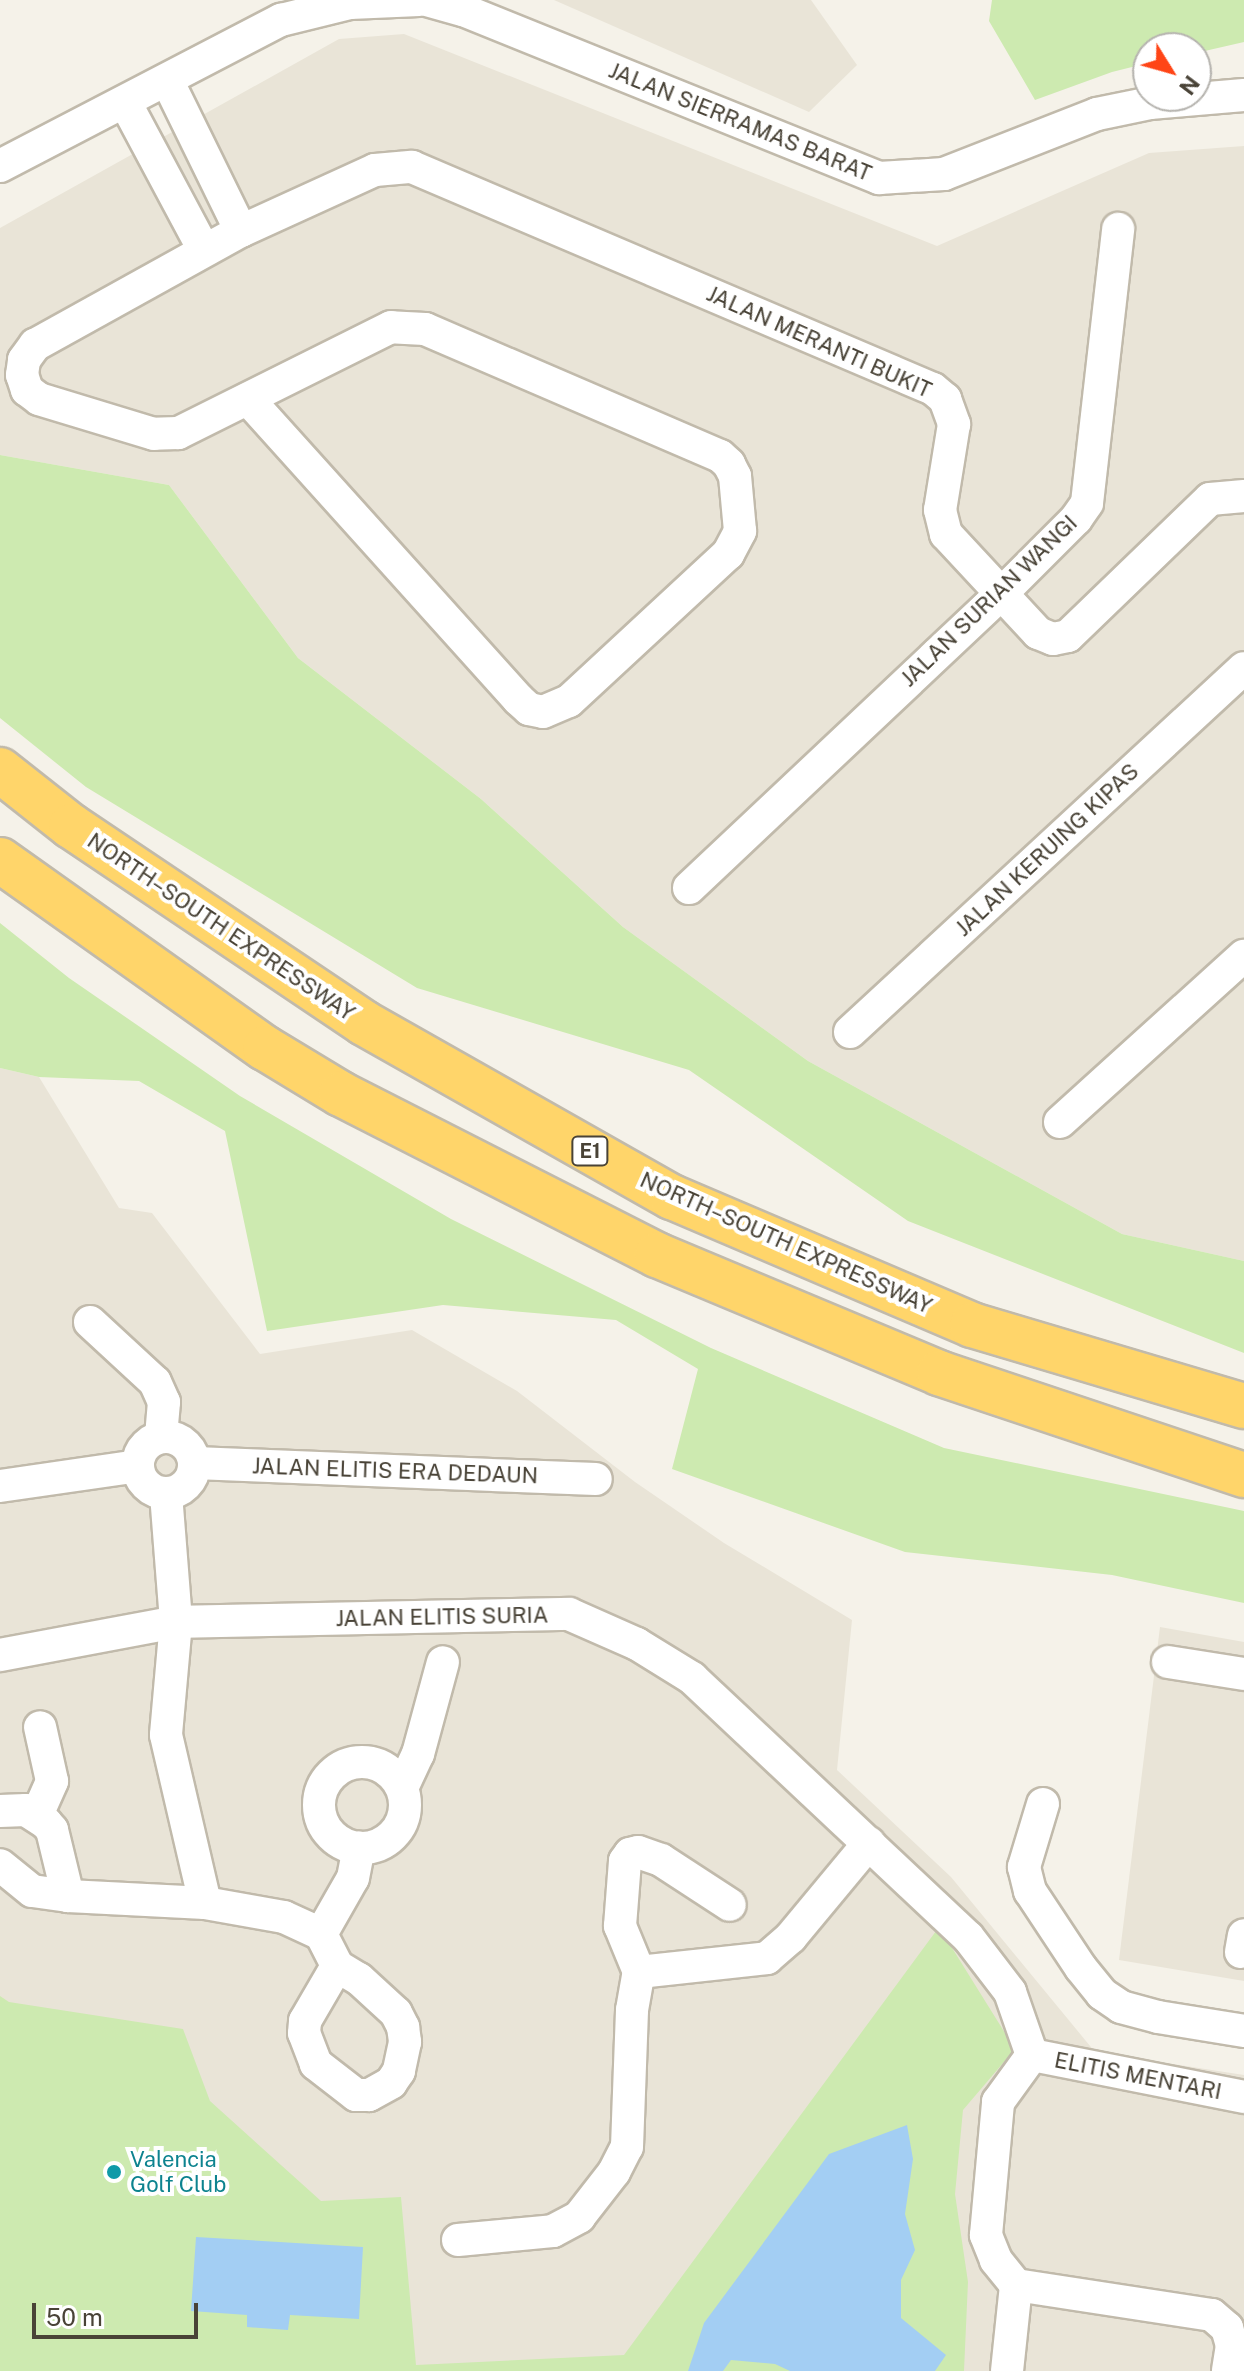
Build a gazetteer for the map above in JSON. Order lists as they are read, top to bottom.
{
  "streets": {
    "highway": ["NORTH–SOUTH EXPRESSWAY", "E1"],
    "street": [
      "JALAN SIERRAMAS BARAT",
      "JALAN MERANTI BUKIT",
      "JALAN SURIAN WANGI",
      "JALAN KERUING KIPAS",
      "JALAN ELITIS ERA DEDAUN",
      "JALAN ELITIS SURIA",
      "ELITIS MENTARI"
    ]
  },
  "crossings": [
    ["JALAN MERANTI BUKIT", "JALAN SURIAN WANGI"],
    ["JALAN ELITIS SURIA", "ELITIS MENTARI"]
  ],
  "places": ["Valencia Golf Club"],
  "scale_bar": "50 m",
  "north": "bottom right"
}
